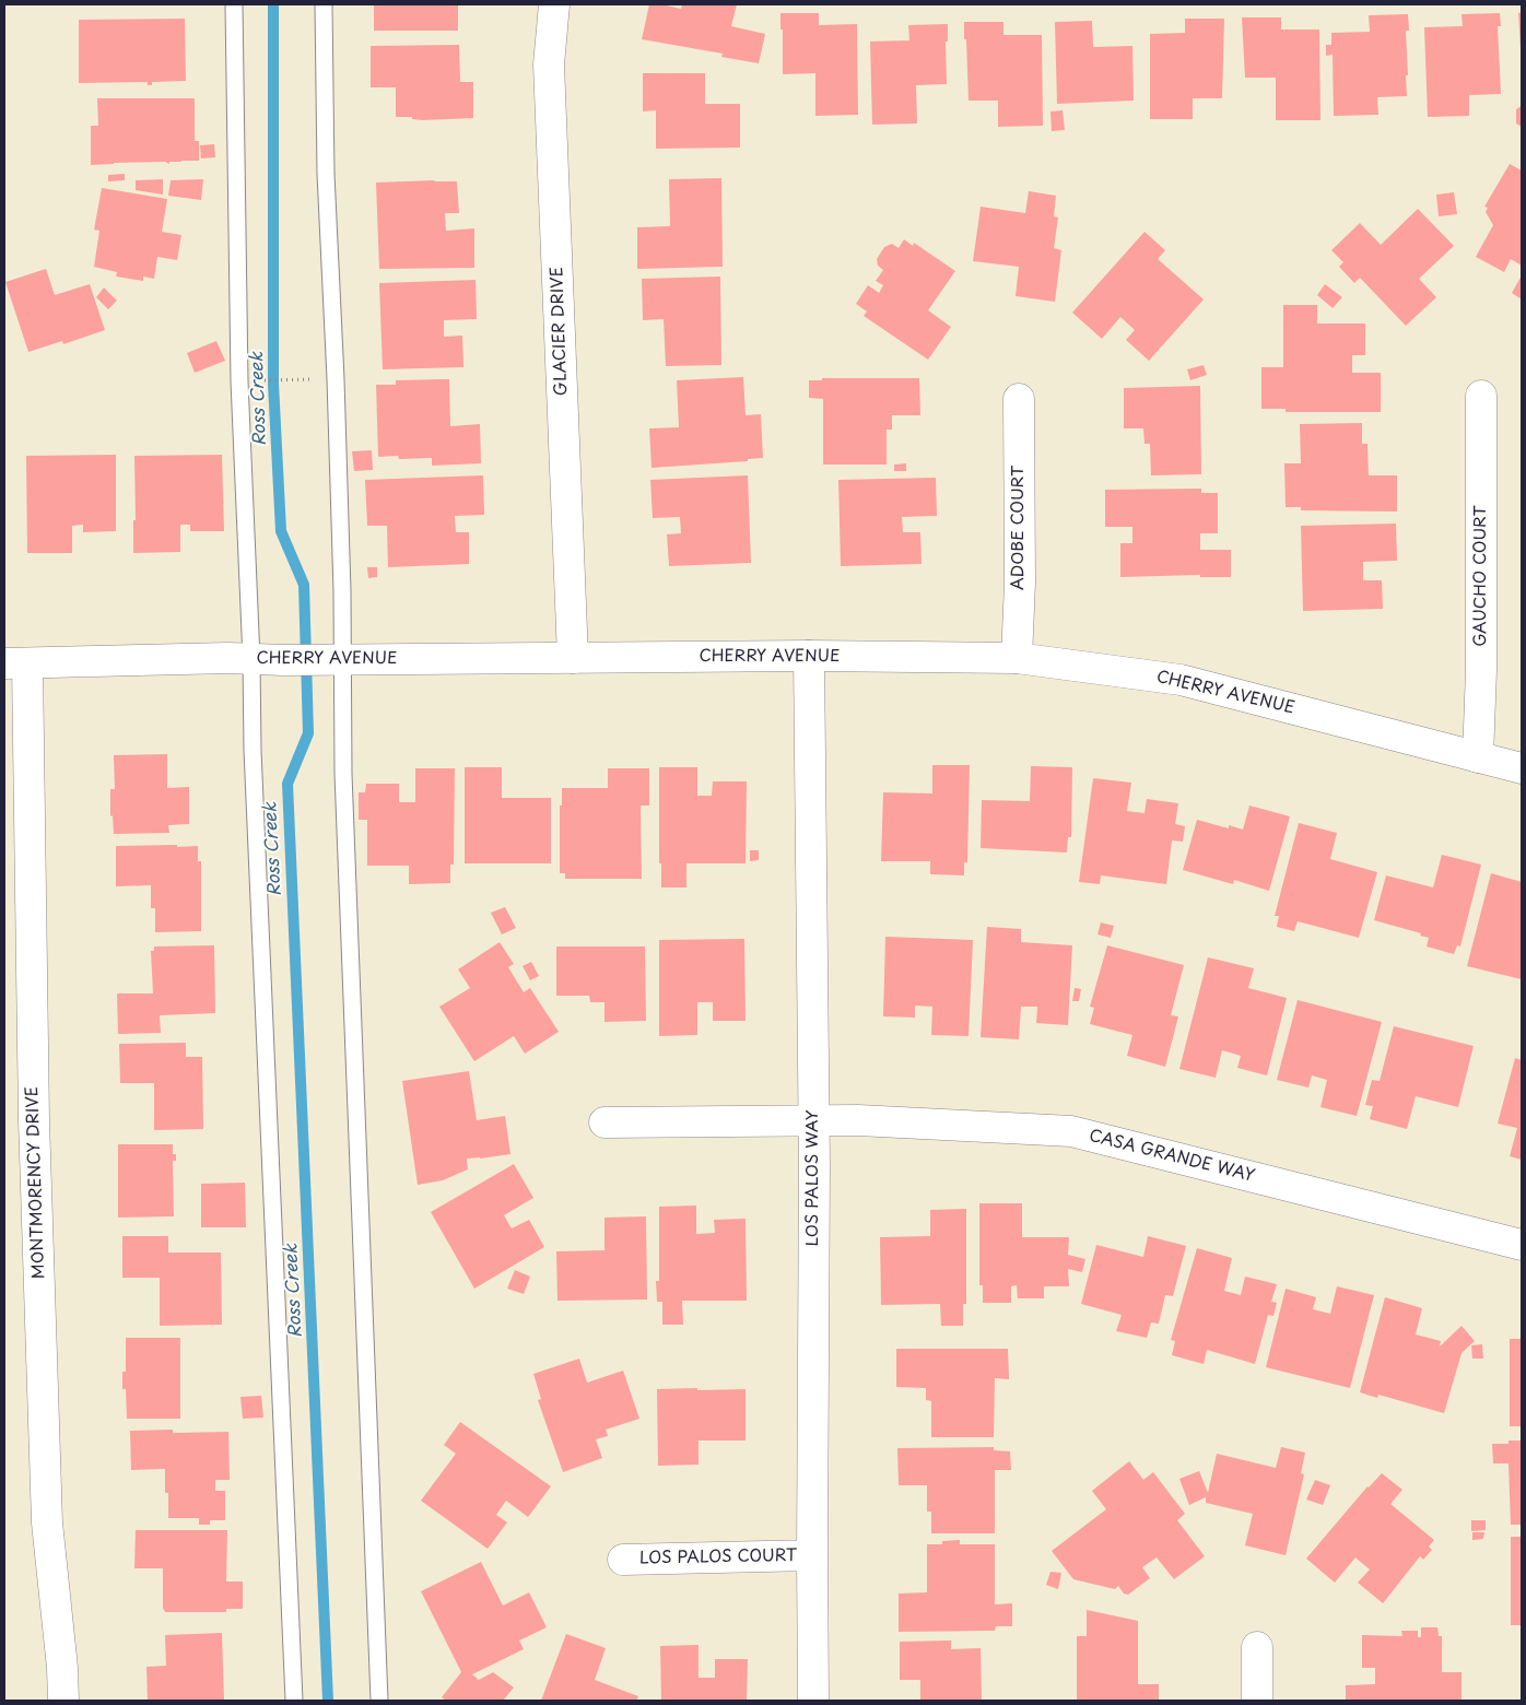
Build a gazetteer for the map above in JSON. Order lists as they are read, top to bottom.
{
  "streets": {
    "street": [
      "GLACIER DRIVE",
      "ADOBE COURT",
      "GAUCHO COURT",
      "CHERRY AVENUE",
      "CASA GRANDE WAY",
      "LOS PALOS WAY",
      "MONTMORENCY DRIVE",
      "LOS PALOS COURT"
    ]
  },
  "crossings": [
    ["GLACIER DRIVE", "CHERRY AVENUE"],
    ["ADOBE COURT", "CHERRY AVENUE"],
    ["GAUCHO COURT", "CHERRY AVENUE"],
    ["CHERRY AVENUE", "LOS PALOS WAY"],
    ["CHERRY AVENUE", "MONTMORENCY DRIVE"],
    ["CASA GRANDE WAY", "LOS PALOS WAY"],
    ["LOS PALOS WAY", "LOS PALOS COURT"]
  ],
  "water": ["Ross Creek"]
}
